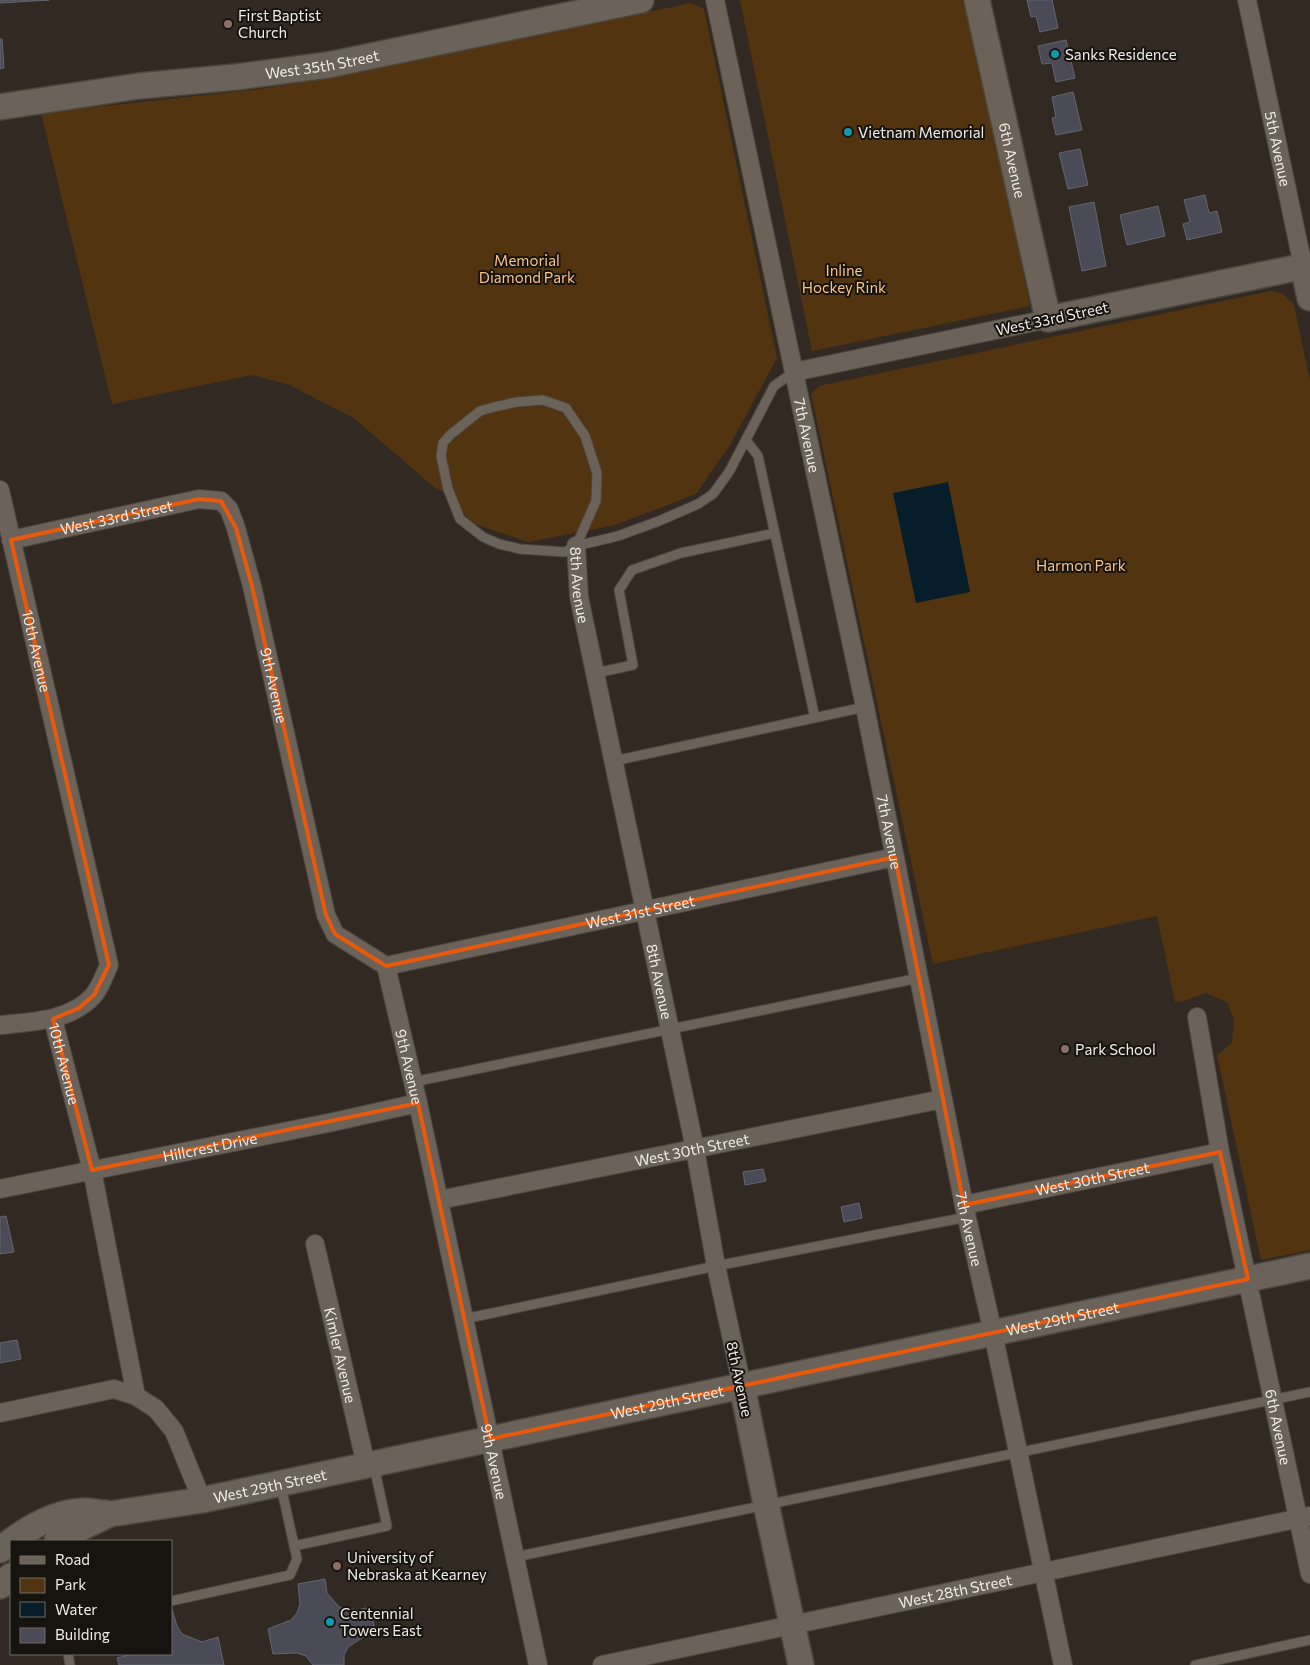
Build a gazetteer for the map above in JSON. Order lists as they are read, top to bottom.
{
  "streets": {
    "street": [
      "West 35th Street",
      "5th Avenue",
      "6th Avenue",
      "West 33rd Street",
      "7th Avenue",
      "8th Avenue",
      "10th Avenue",
      "9th Avenue",
      "West 31st Street",
      "Hillcrest Drive",
      "West 30th Street",
      "West 29th Street",
      "Kimler Avenue",
      "West 28th Street"
    ]
  },
  "crossings": [
    ["5th Avenue", "West 33rd Street"],
    ["6th Avenue", "West 33rd Street"],
    ["6th Avenue", "West 30th Street"],
    ["6th Avenue", "West 29th Street"],
    ["6th Avenue", "West 28th Street"],
    ["West 33rd Street", "7th Avenue"],
    ["West 33rd Street", "10th Avenue"],
    ["West 33rd Street", "9th Avenue"],
    ["7th Avenue", "West 31st Street"],
    ["7th Avenue", "West 30th Street"],
    ["7th Avenue", "West 29th Street"],
    ["7th Avenue", "West 28th Street"],
    ["8th Avenue", "West 31st Street"],
    ["8th Avenue", "West 30th Street"],
    ["8th Avenue", "West 29th Street"],
    ["8th Avenue", "West 28th Street"],
    ["10th Avenue", "Hillcrest Drive"],
    ["9th Avenue", "West 31st Street"],
    ["9th Avenue", "Hillcrest Drive"],
    ["9th Avenue", "West 30th Street"],
    ["9th Avenue", "West 29th Street"],
    ["West 29th Street", "Kimler Avenue"]
  ],
  "parks": ["Memorial Diamond Park", "Inline Hockey Rink", "Harmon Park"],
  "places": [
    "First Baptist Church",
    "Sanks Residence",
    "Vietnam Memorial",
    "Park School",
    "University of Nebraska at Kearney",
    "Centennial Towers East"
  ],
  "legend": [
    "Road",
    "Park",
    "Water",
    "Building"
  ]
}
